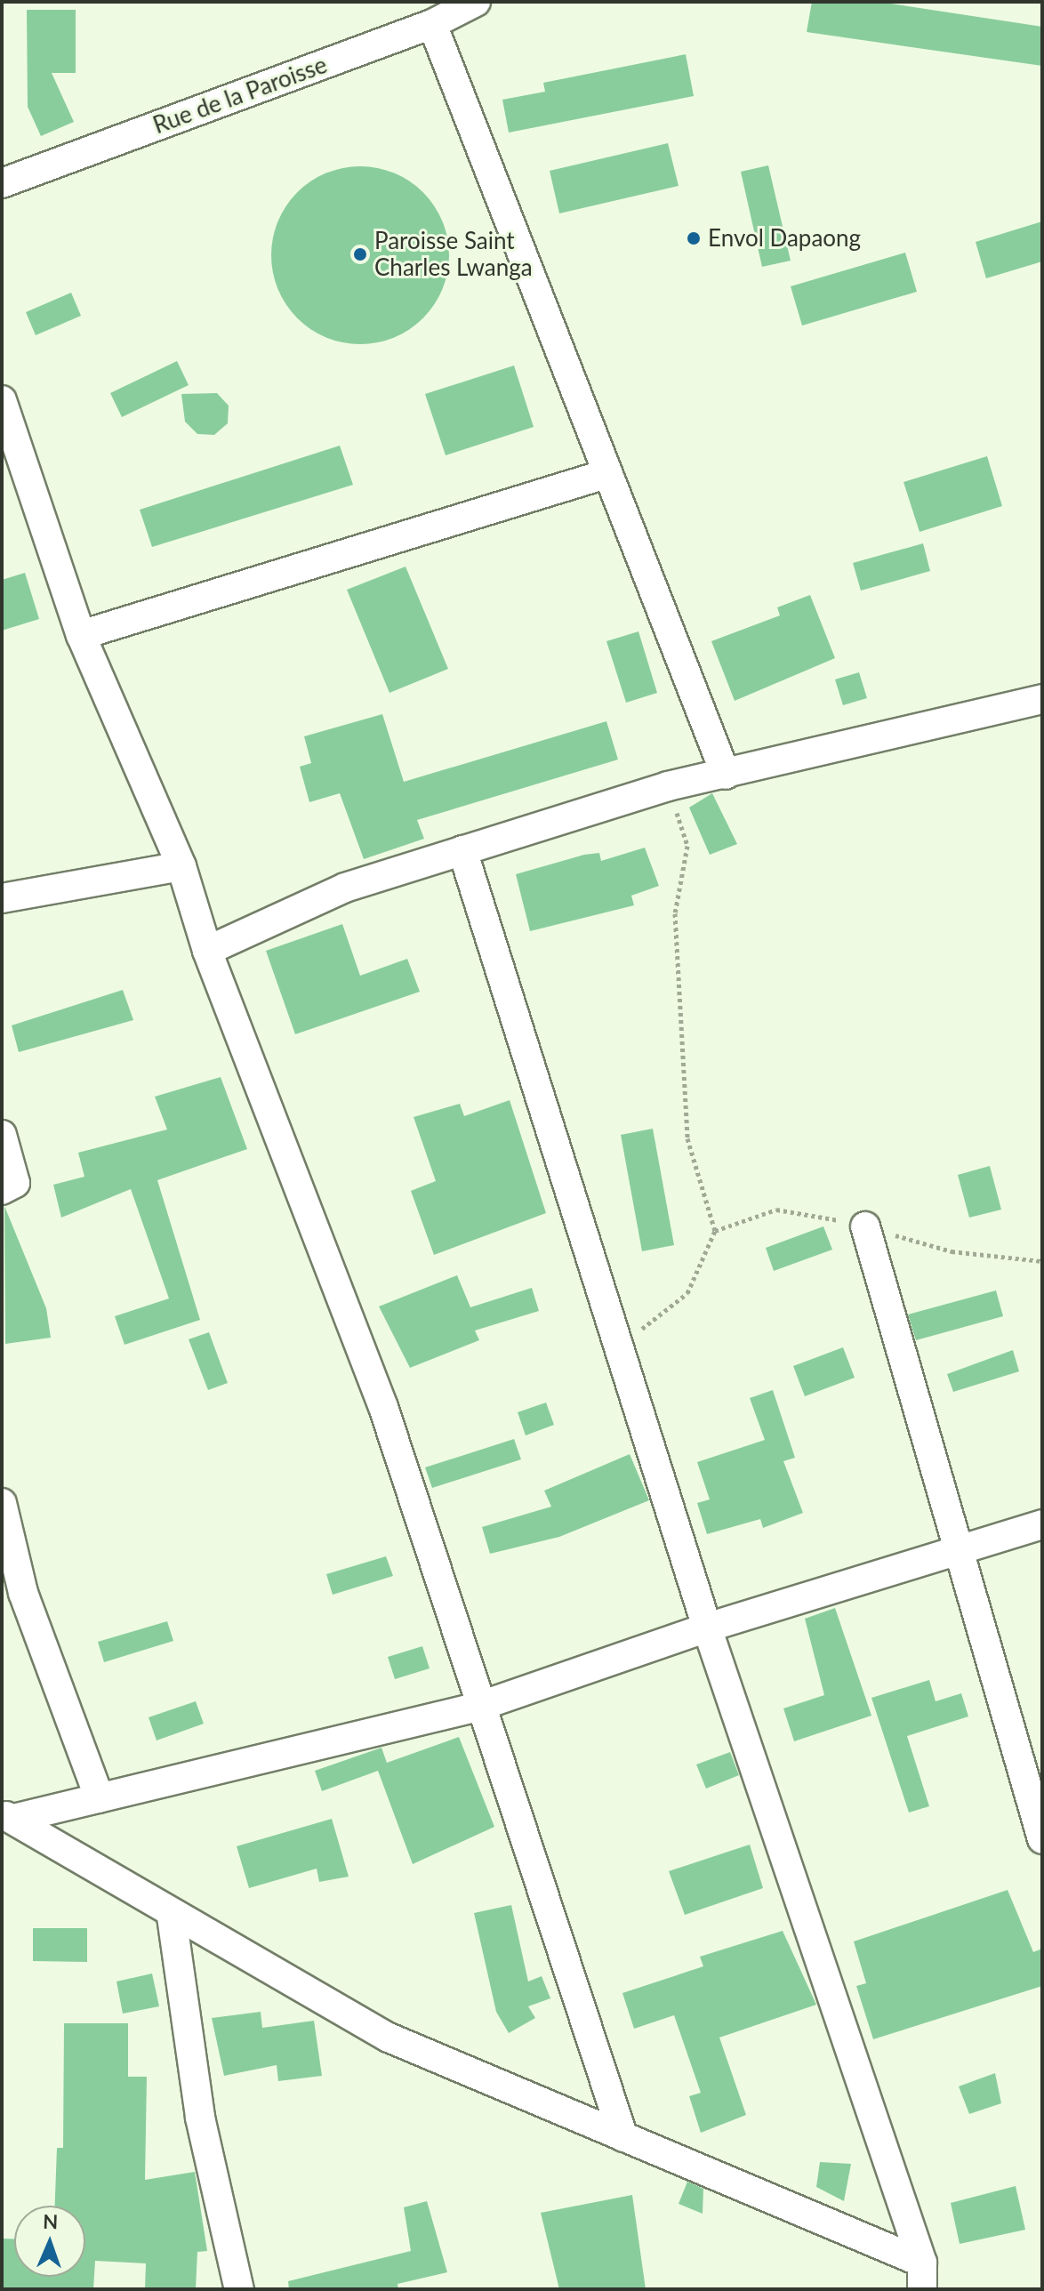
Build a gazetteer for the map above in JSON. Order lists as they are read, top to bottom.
{
  "streets": {
    "street": ["Rue de la Paroisse"]
  },
  "places": ["Envol Dapaong", "Paroisse Saint Charles Lwanga"],
  "north": "top"
}
